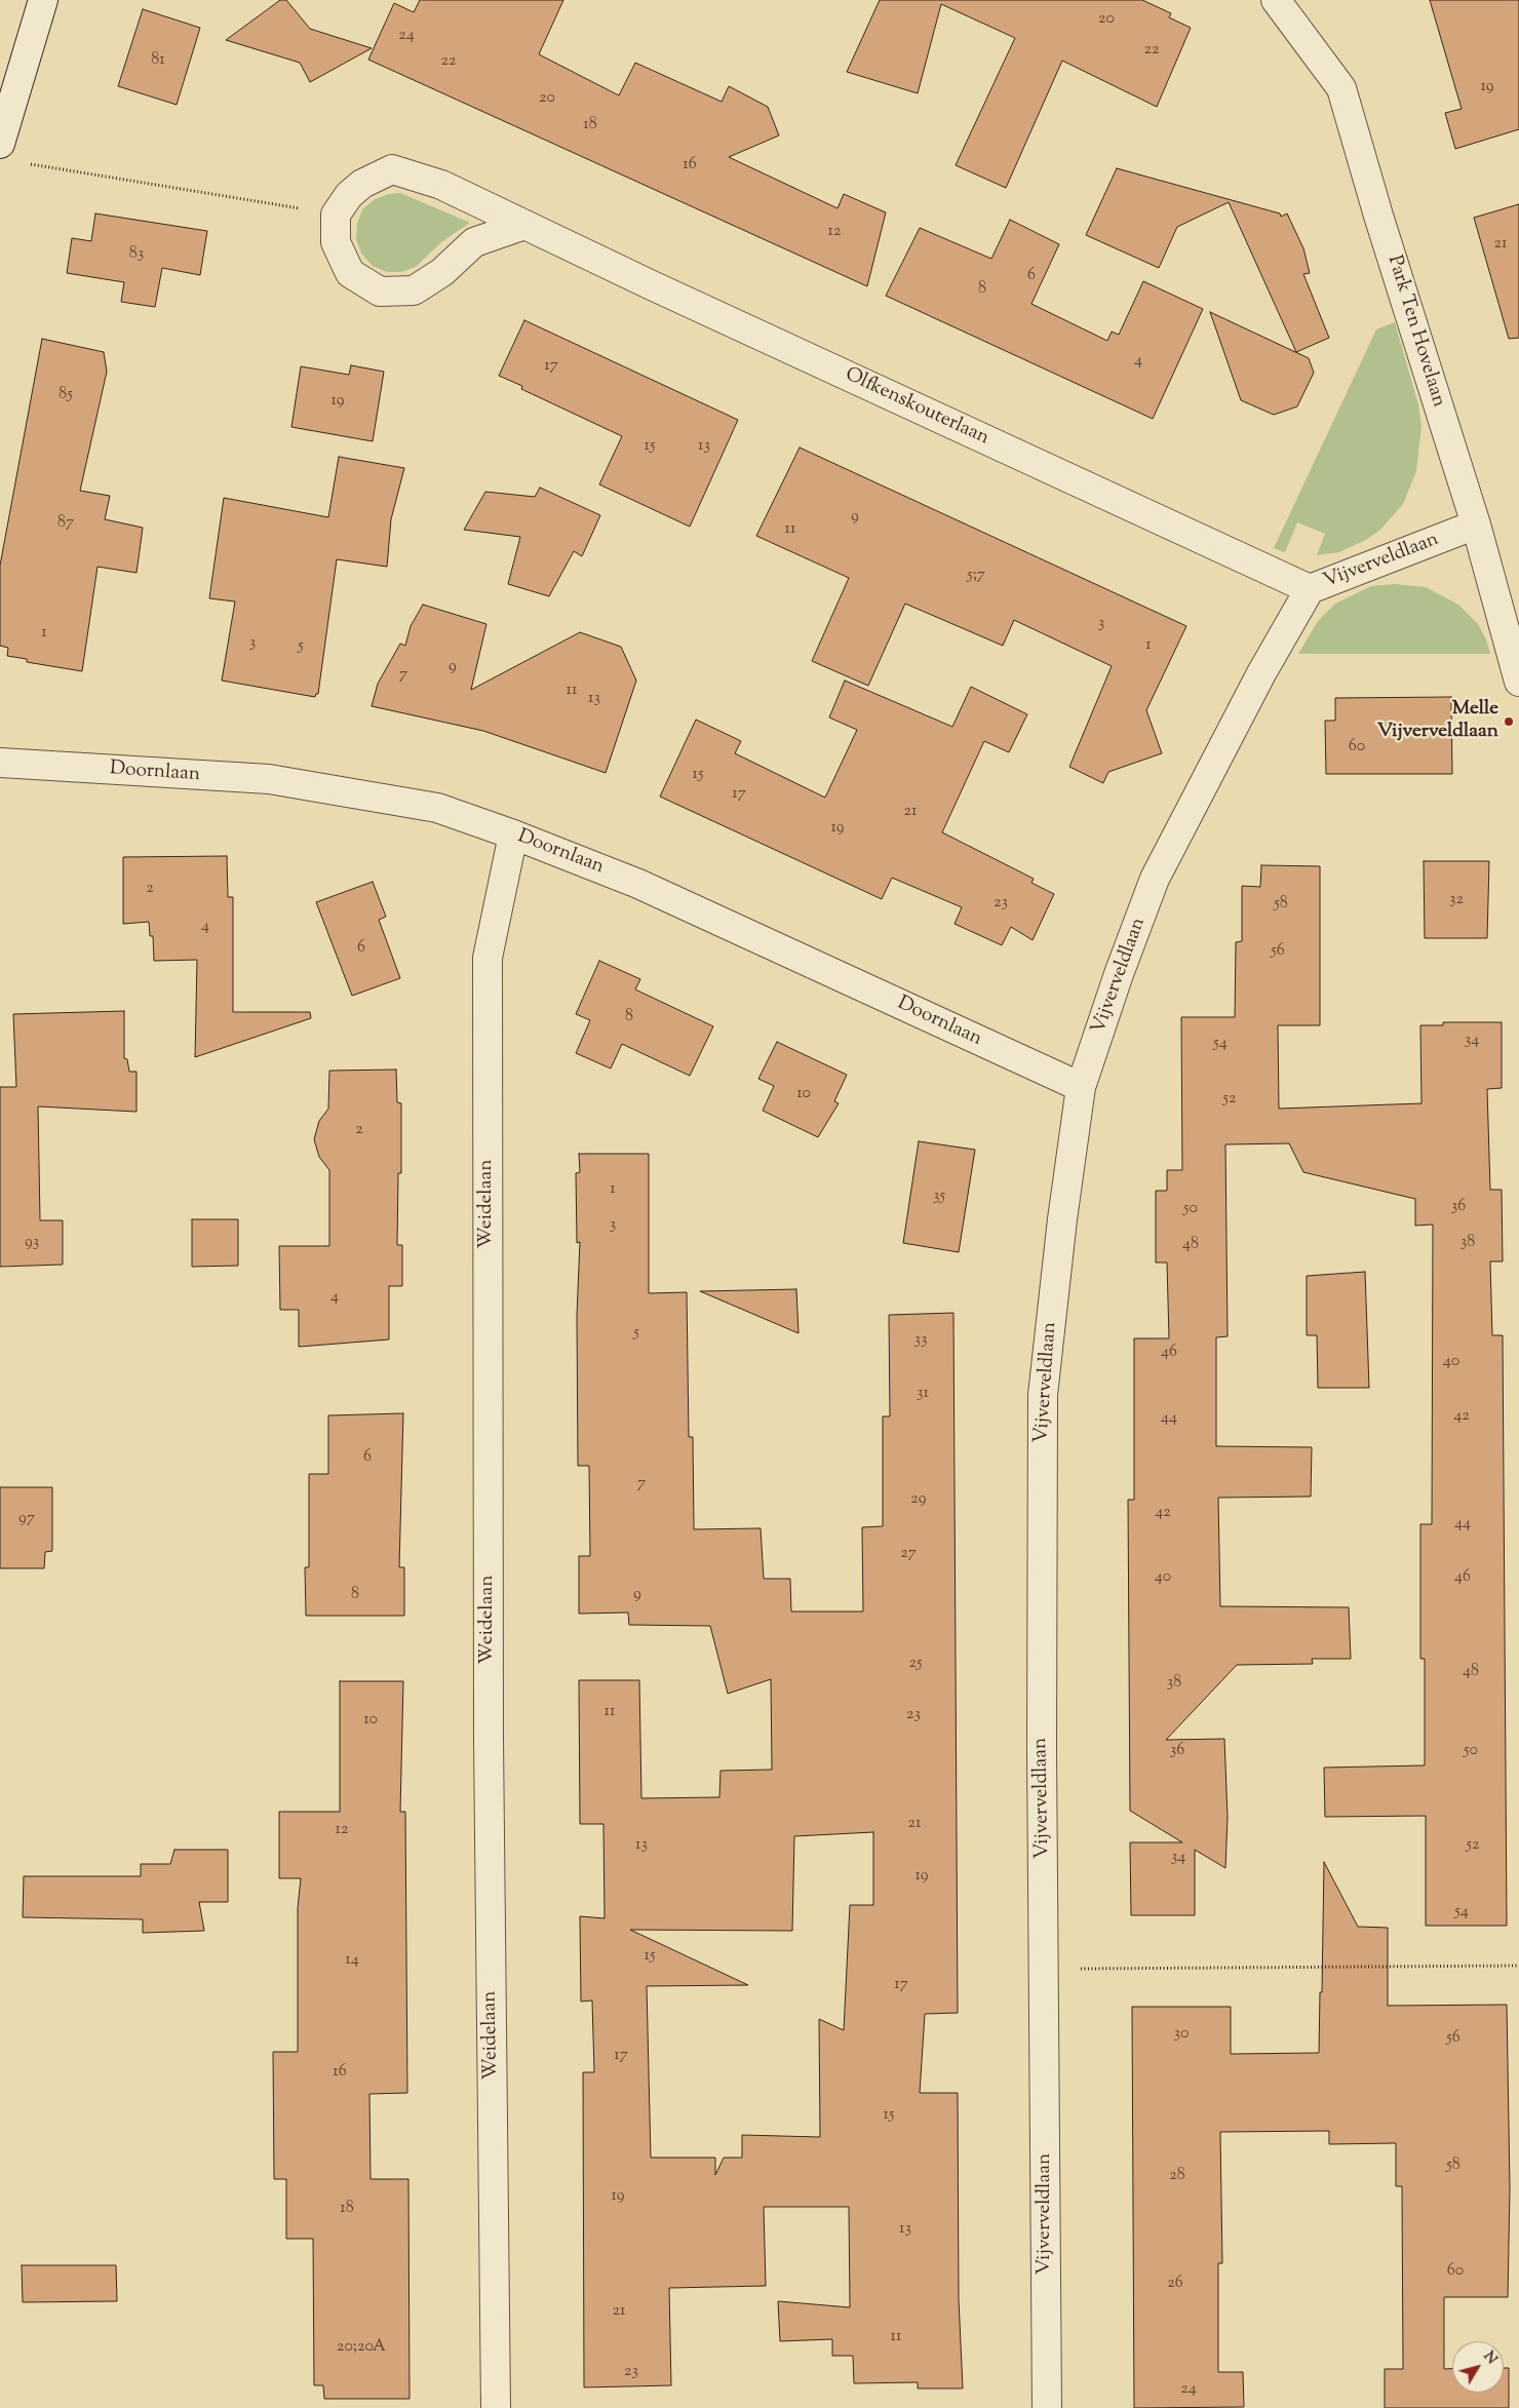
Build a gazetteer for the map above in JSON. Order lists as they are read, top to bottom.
{
  "streets": {
    "street": [
      "Park Ten Hovelaan",
      "Olfkenskouterlaan",
      "Vijverveldlaan",
      "Doornlaan",
      "Weidelaan"
    ]
  },
  "crossings": [
    ["Park Ten Hovelaan", "Vijverveldlaan"],
    ["Olfkenskouterlaan", "Vijverveldlaan"],
    ["Vijverveldlaan", "Doornlaan"],
    ["Doornlaan", "Weidelaan"]
  ],
  "places": ["Melle Vijverveldlaan"],
  "house_numbers": [
    "20",
    "24",
    "22",
    "81",
    "22",
    "19",
    "20",
    "18",
    "16",
    "12",
    "21",
    "83",
    "6",
    "8",
    "4",
    "17",
    "85",
    "19",
    "15",
    "13",
    "9",
    "87",
    "11",
    "5;7",
    "3",
    "1",
    "3",
    "1",
    "5",
    "9",
    "7",
    "11",
    "13",
    "60",
    "15",
    "17",
    "21",
    "19",
    "2",
    "32",
    "23",
    "58",
    "4",
    "6",
    "56",
    "8",
    "34",
    "54",
    "10",
    "52",
    "2",
    "1",
    "35",
    "36",
    "50",
    "3",
    "93",
    "38",
    "48",
    "4",
    "5",
    "33",
    "46",
    "40",
    "31",
    "42",
    "44",
    "6",
    "7",
    "29",
    "42",
    "97",
    "44",
    "27",
    "40",
    "46",
    "8",
    "9",
    "25",
    "48",
    "38",
    "11",
    "23",
    "10",
    "36",
    "50",
    "21",
    "12",
    "13",
    "52",
    "34",
    "19",
    "54",
    "15",
    "14",
    "17",
    "30",
    "56",
    "17",
    "16",
    "15",
    "58",
    "28",
    "19",
    "18",
    "13",
    "60",
    "26",
    "21",
    "11",
    "20;20A",
    "23",
    "24"
  ],
  "north": "top right"
}
